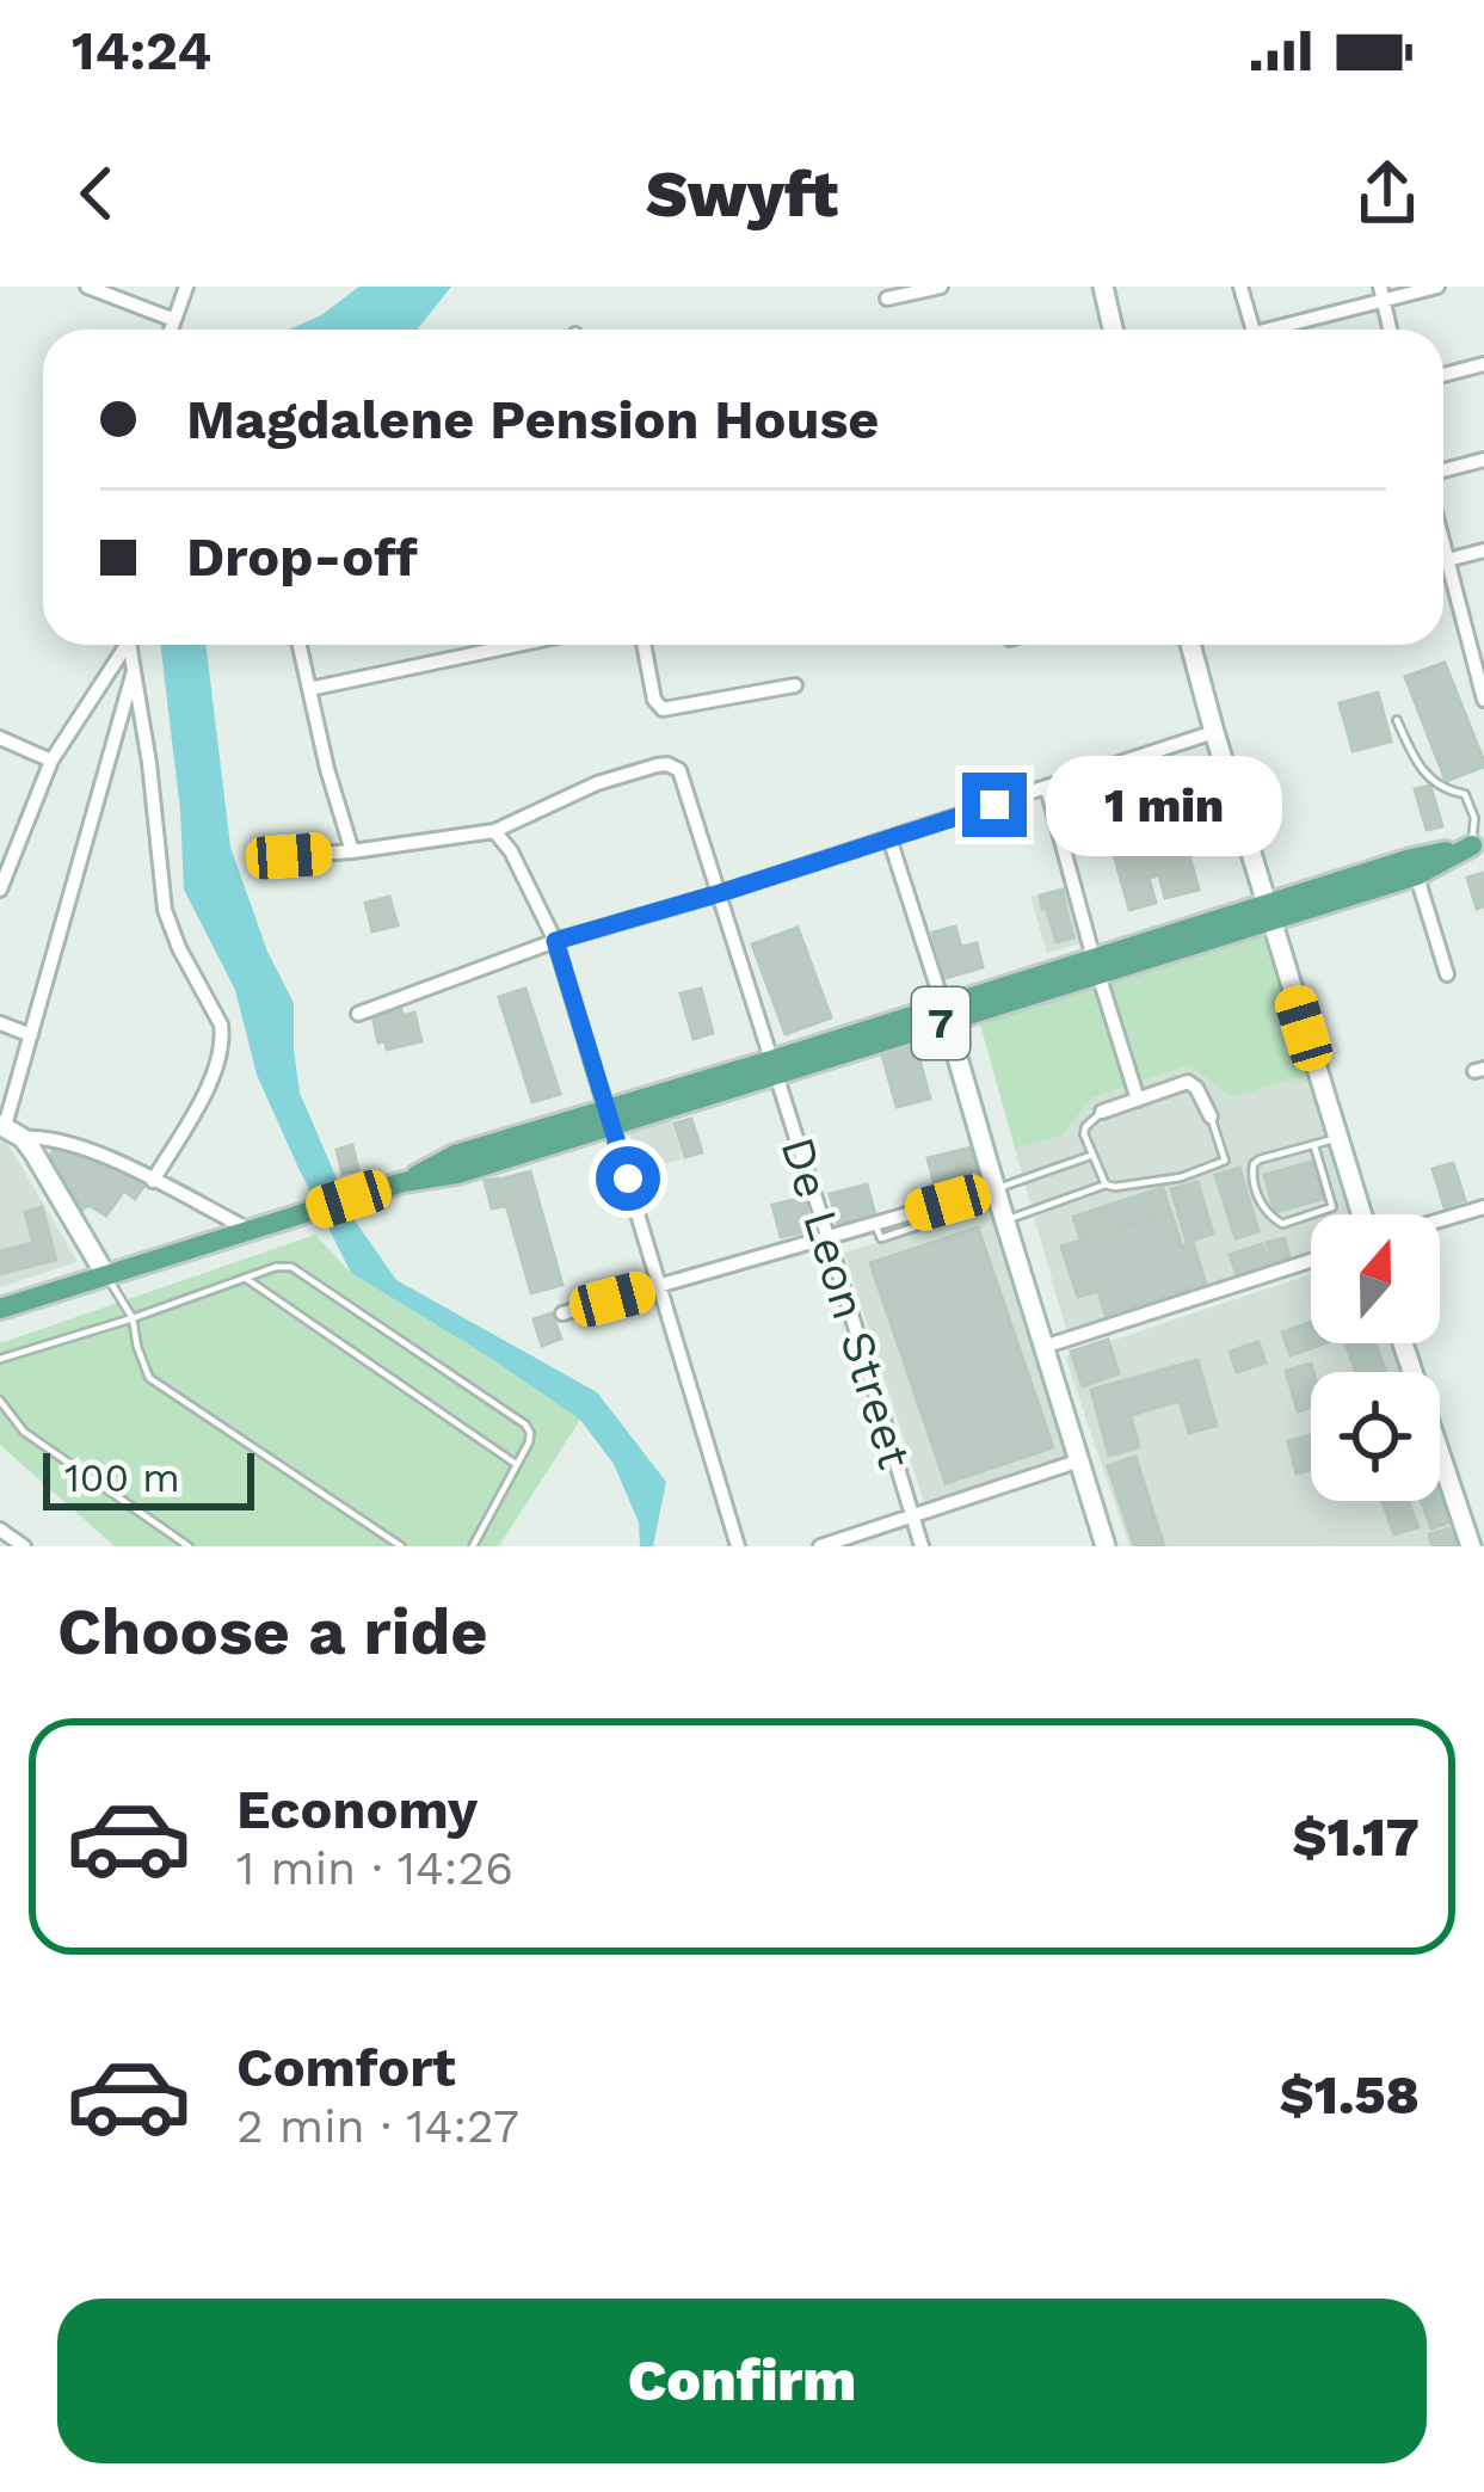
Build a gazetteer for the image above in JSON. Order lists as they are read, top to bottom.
{
  "streets": {
    "main road": ["7"],
    "street": ["De Leon Street"]
  },
  "crossings": [
    ["7", "De Leon Street"]
  ],
  "scale_bar": "100 m",
  "north": "top",
  "page": {
    "status": "14:24",
    "header": "Swyft",
    "banner": ["Magdalene Pension House", "Drop-off"],
    "bubble": "1 min",
    "scale": "100 m",
    "heading": "Choose a ride",
    "list": [
      {
        "name": "Economy",
        "note": "1 min · 14:26",
        "value": "$1.17"
      },
      {
        "name": "Comfort",
        "note": "2 min · 14:27",
        "value": "$1.58"
      }
    ],
    "buttons": "Confirm"
  }
}
